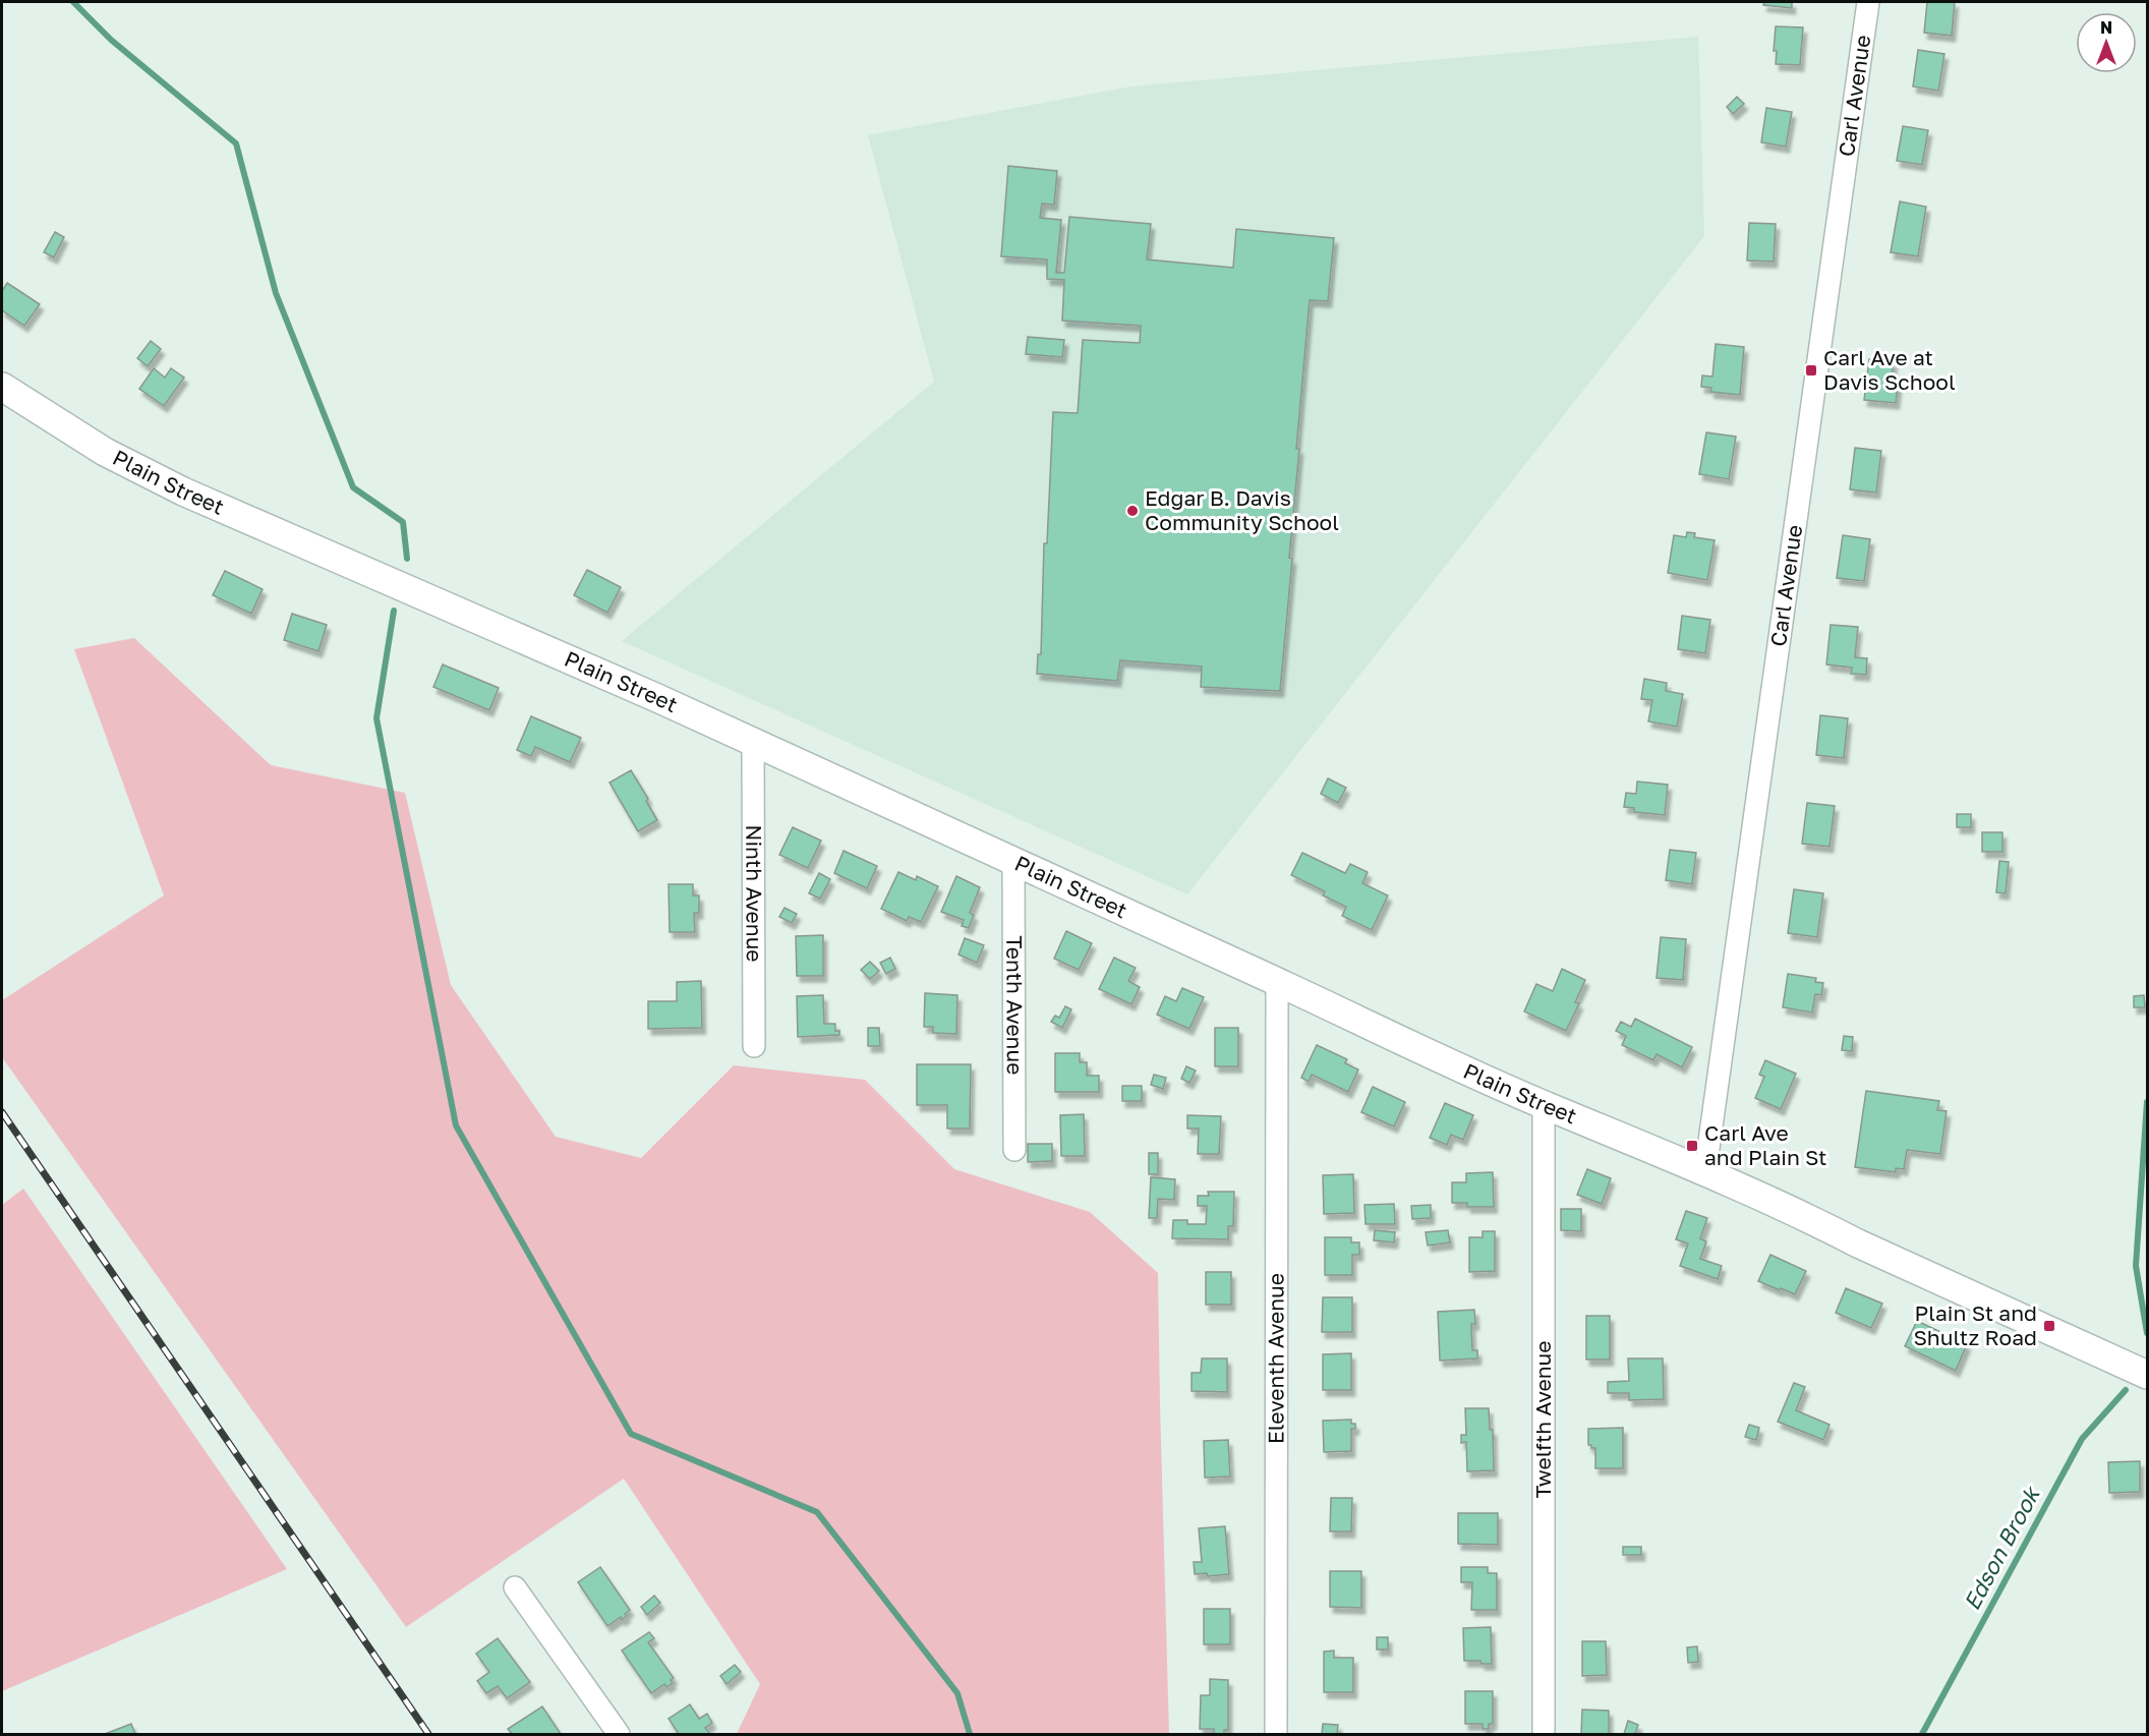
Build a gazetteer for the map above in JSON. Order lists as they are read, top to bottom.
{
  "streets": {
    "main road": ["Plain Street"],
    "street": [
      "Carl Avenue",
      "Ninth Avenue",
      "Tenth Avenue",
      "Eleventh Avenue",
      "Twelfth Avenue"
    ]
  },
  "crossings": [
    ["Carl Avenue", "Plain Street"],
    ["Plain Street", "Ninth Avenue"],
    ["Plain Street", "Tenth Avenue"],
    ["Plain Street", "Eleventh Avenue"],
    ["Plain Street", "Twelfth Avenue"]
  ],
  "water": ["Edson Brook"],
  "places": {
    "transit": ["Carl Ave at Davis School", "Carl Ave and Plain St", "Plain St and Shultz Road"],
    "other": ["Edgar B. Davis Community School"]
  },
  "north": "top"
}
